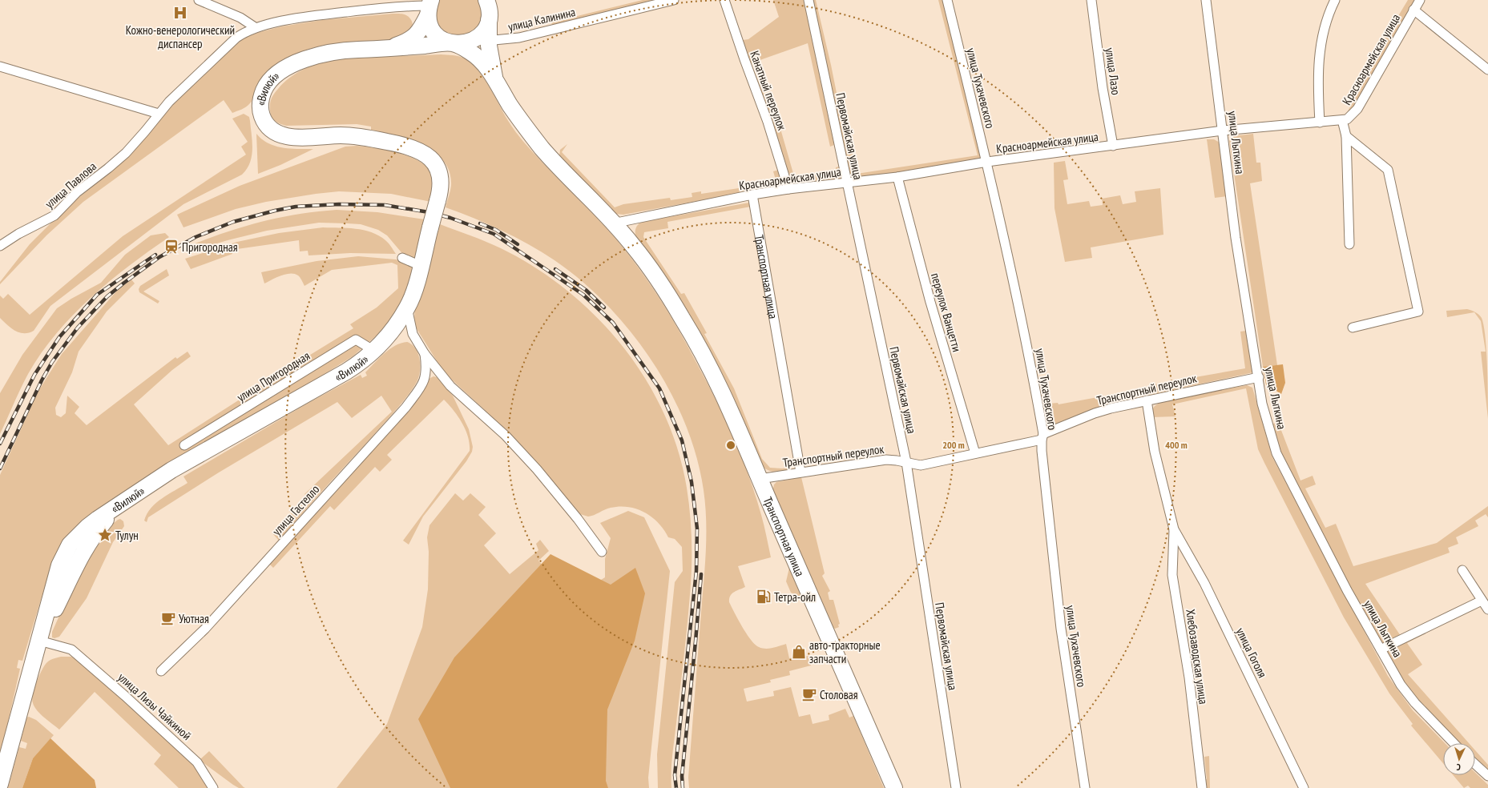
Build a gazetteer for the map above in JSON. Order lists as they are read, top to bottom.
{
  "streets": {
    "highway": ["«Вилюй»", "Транспортная улица"],
    "street": [
      "улица Калинина",
      "Красноармейская улица",
      "улица Лазо",
      "улица Тухачевского",
      "Канатный переулок",
      "Первомайская улица",
      "улица Лыткина",
      "улица Павлова",
      "переулок Ванцетти",
      "улица Пригородная",
      "Транспортный переулок",
      "улица Гастелло",
      "улица Гоголя",
      "Хлебозаводская улица",
      "улица Лизы Чайкиной"
    ]
  },
  "crossings": [
    ["Красноармейская улица", "улица Лазо"],
    ["Красноармейская улица", "улица Тухачевского"],
    ["Красноармейская улица", "Канатный переулок"],
    ["Красноармейская улица", "Первомайская улица"],
    ["Красноармейская улица", "улица Лыткина"],
    ["Красноармейская улица", "Транспортная улица"],
    ["Красноармейская улица", "переулок Ванцетти"],
    ["улица Тухачевского", "Транспортный переулок"],
    ["«Вилюй»", "улица Пригородная"],
    ["«Вилюй»", "улица Лизы Чайкиной"],
    ["Первомайская улица", "Транспортный переулок"],
    ["улица Лыткина", "Транспортный переулок"],
    ["улица Павлова", "Транспортная улица"],
    ["Транспортная улица", "Транспортный переулок"],
    ["переулок Ванцетти", "Транспортный переулок"],
    ["улица Гоголя", "Хлебозаводская улица"]
  ],
  "places": {
    "hospital": ["Кожно-венерологический диспансер"],
    "station": ["Пригородная"],
    "place": ["Тулун"],
    "fuel station": ["Тетра-ойл"],
    "cafe": ["Уютная", "Столовая"],
    "shop": ["авто-тракторные запчасти"]
  },
  "north": "bottom",
  "rings": ["200 m", "400 m"]
}
